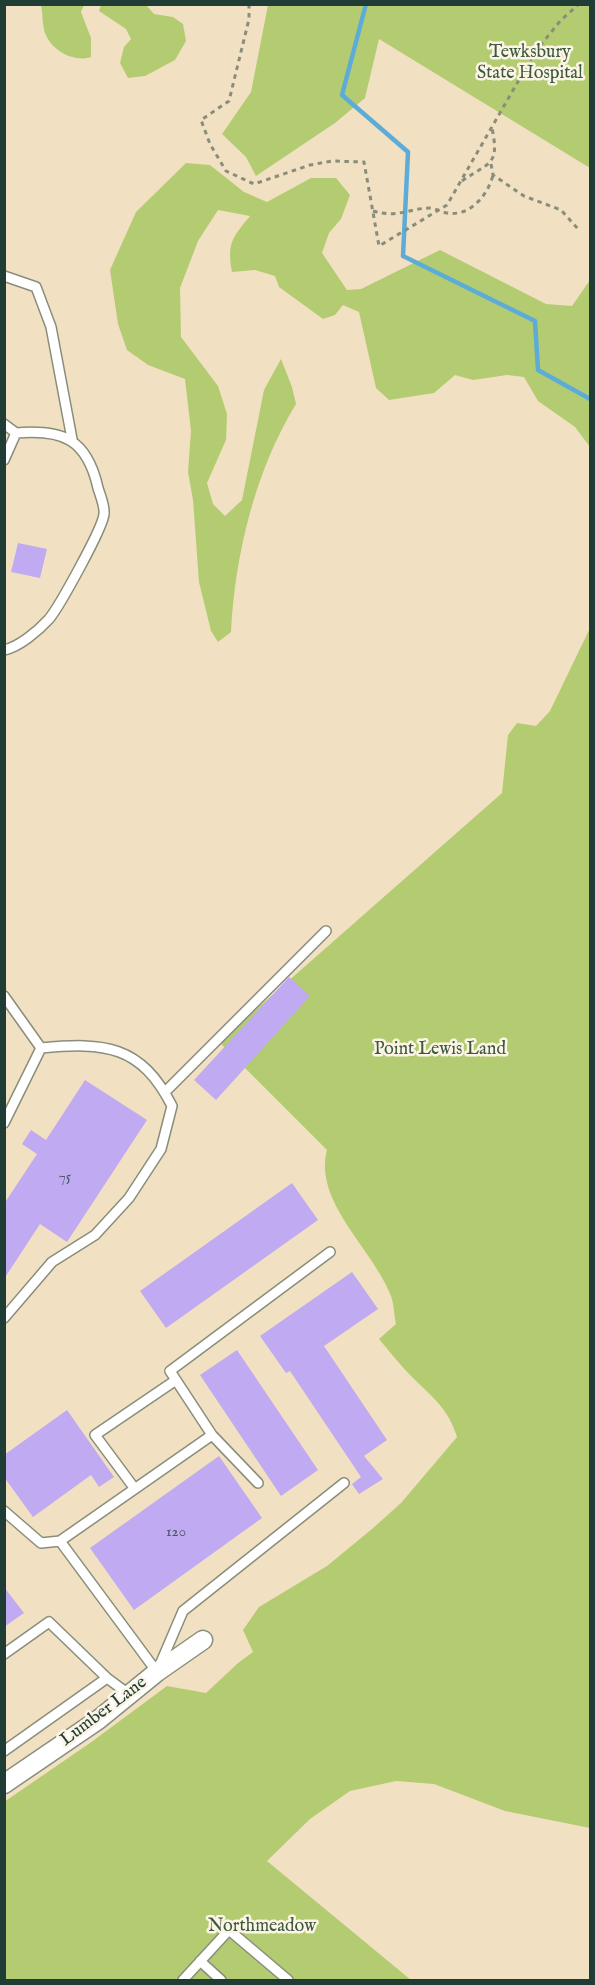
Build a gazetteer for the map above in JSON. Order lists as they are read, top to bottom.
{
  "streets": {
    "street": ["Lumber Lane"]
  },
  "parks": ["Tewksbury State Hospital", "Point Lewis Land", "Northmeadow"],
  "house_numbers": ["75", "120"]
}
